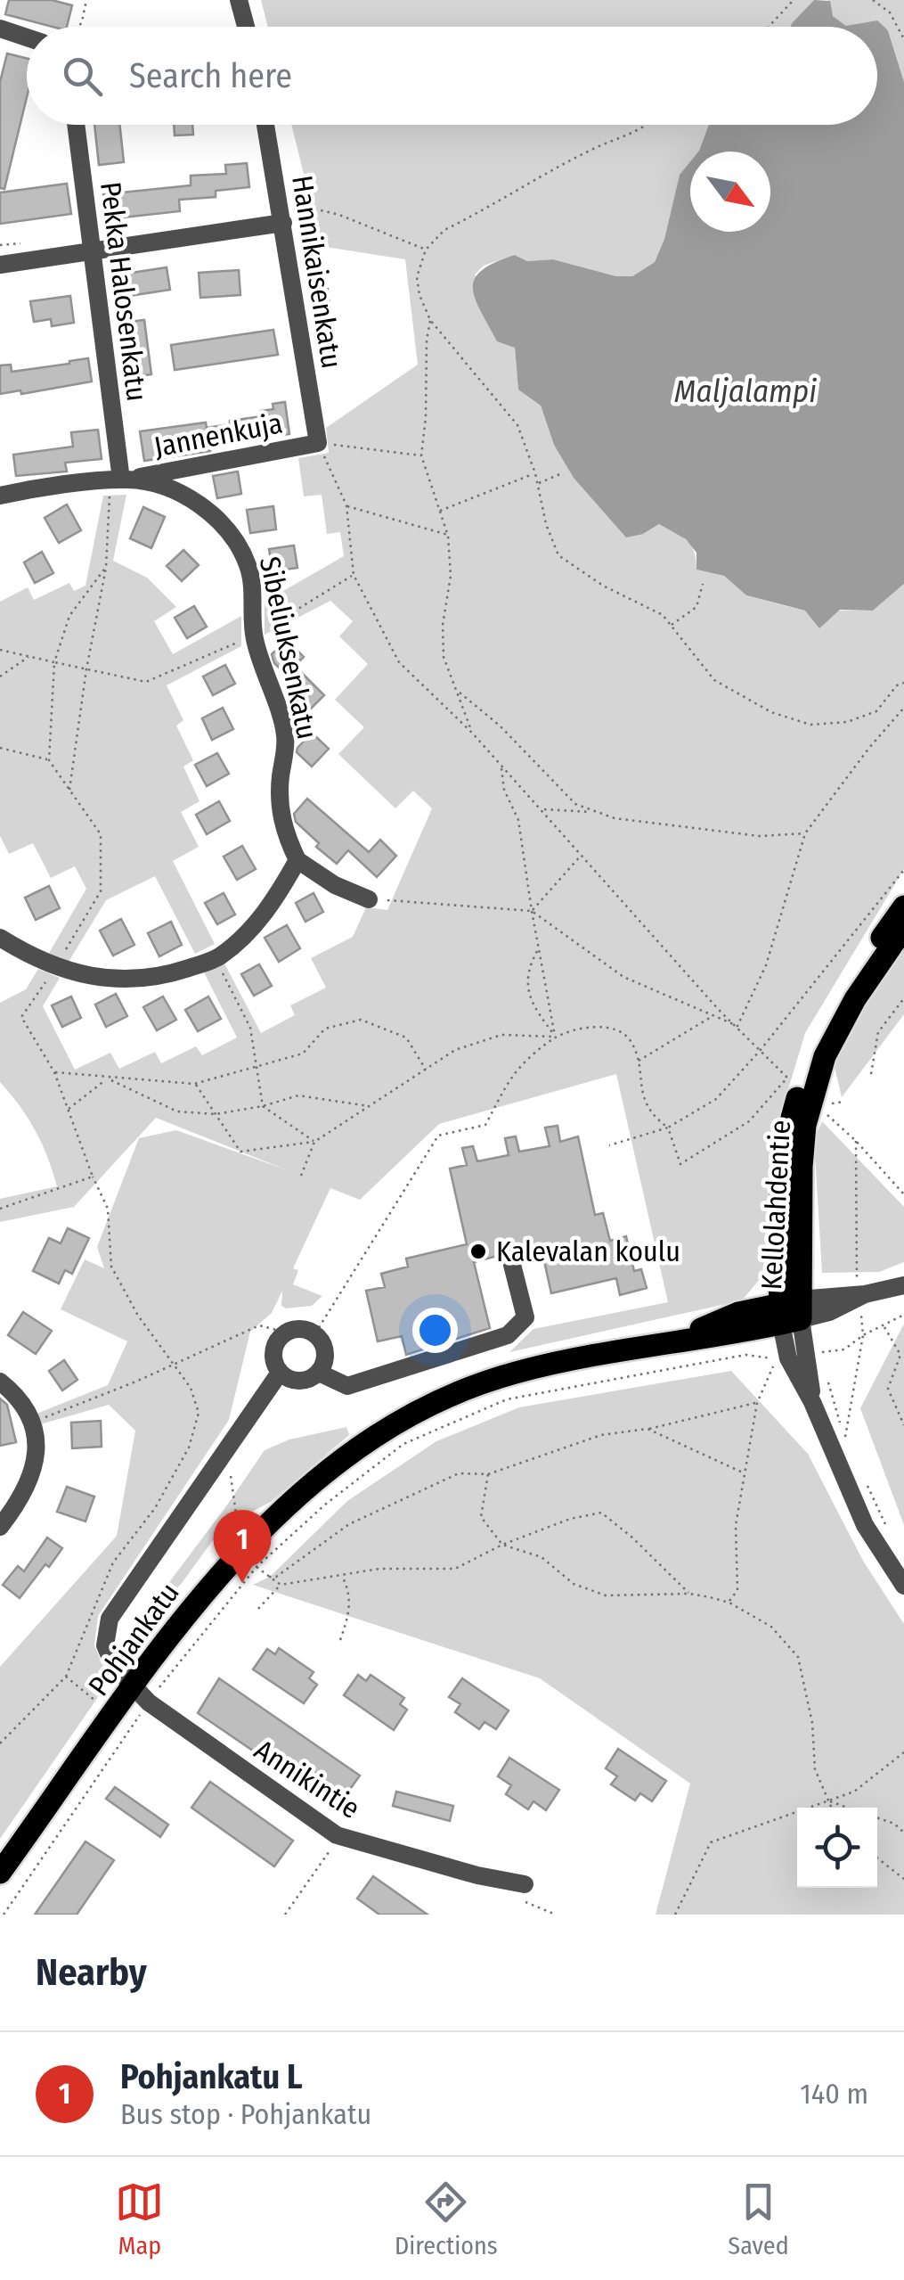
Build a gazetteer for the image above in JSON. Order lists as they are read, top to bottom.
{
  "streets": {
    "main road": ["Kellolahdentie", "Pohjankatu"],
    "street": [
      "Hannikaisenkatu",
      "Pekka Halosenkatu",
      "Jannenkuja",
      "Sibeliuksenkatu",
      "Annikintie"
    ]
  },
  "crossings": [
    ["Hannikaisenkatu", "Jannenkuja"],
    ["Pekka Halosenkatu", "Jannenkuja"],
    ["Pekka Halosenkatu", "Sibeliuksenkatu"],
    ["Jannenkuja", "Sibeliuksenkatu"],
    ["Kellolahdentie", "Pohjankatu"],
    ["Pohjankatu", "Annikintie"]
  ],
  "water": ["Maljalampi"],
  "places": ["Kalevalan koulu"],
  "north": "bottom right",
  "page": {
    "search": "Search here",
    "pins": "1",
    "heading": "Nearby",
    "list": [
      {
        "mark": "1",
        "name": "Pohjankatu L",
        "note": "Bus stop · Pohjankatu",
        "value": "140 m"
      }
    ],
    "nav": ["Map", "Directions", "Saved"]
  }
}
